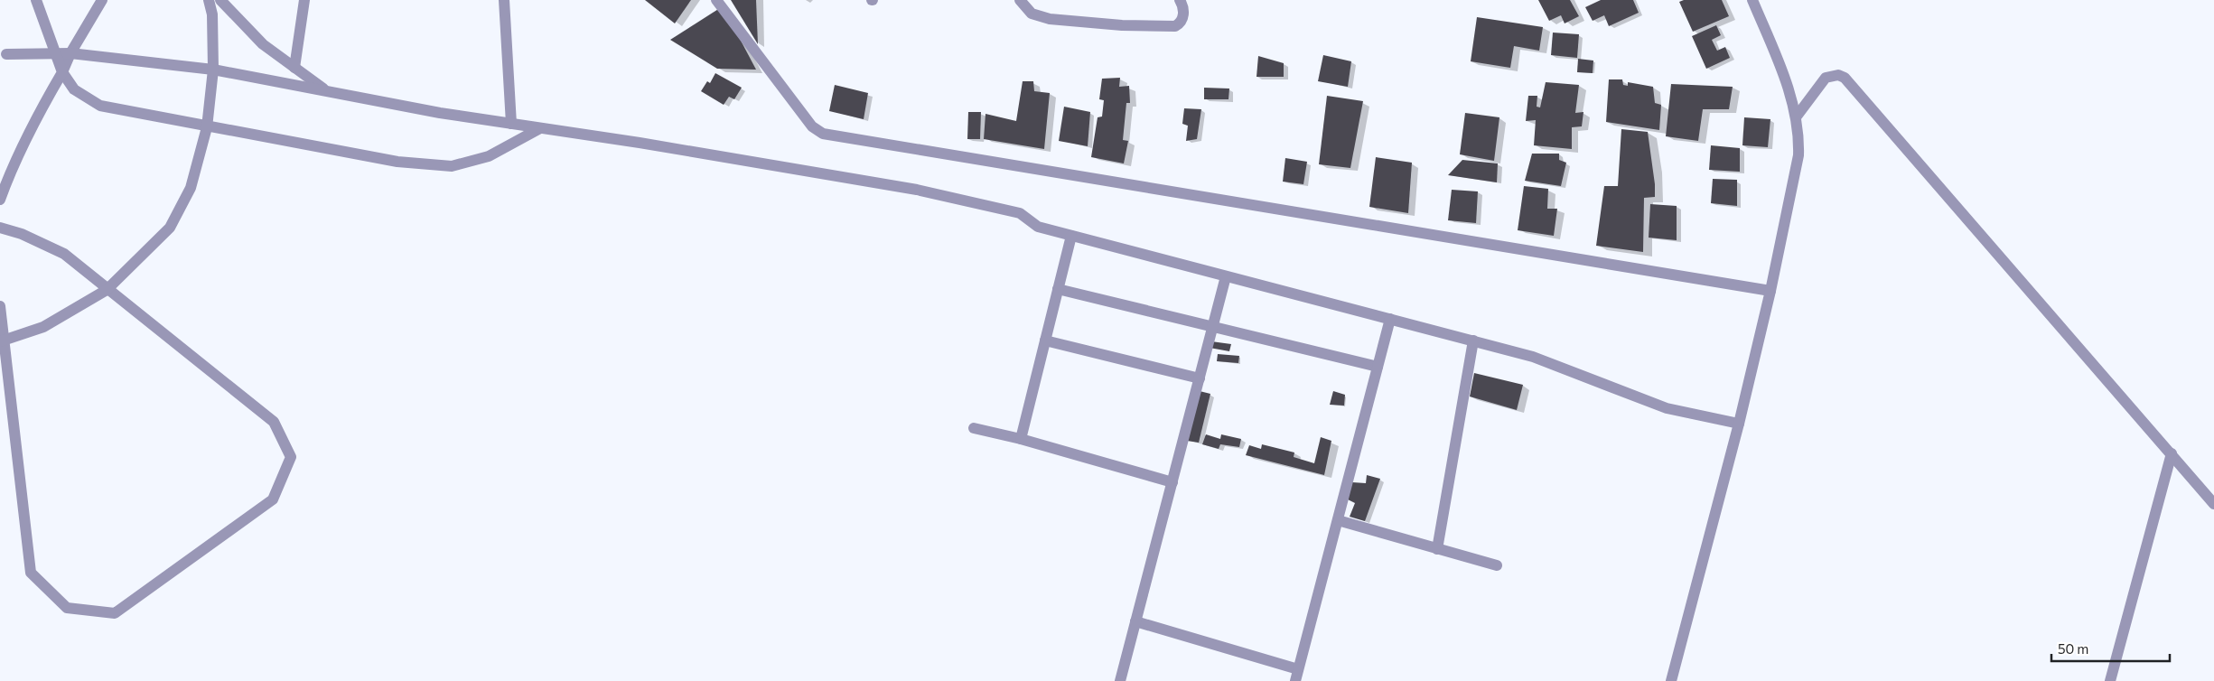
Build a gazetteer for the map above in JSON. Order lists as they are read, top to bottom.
{
  "scale_bar": "50 m"
}
